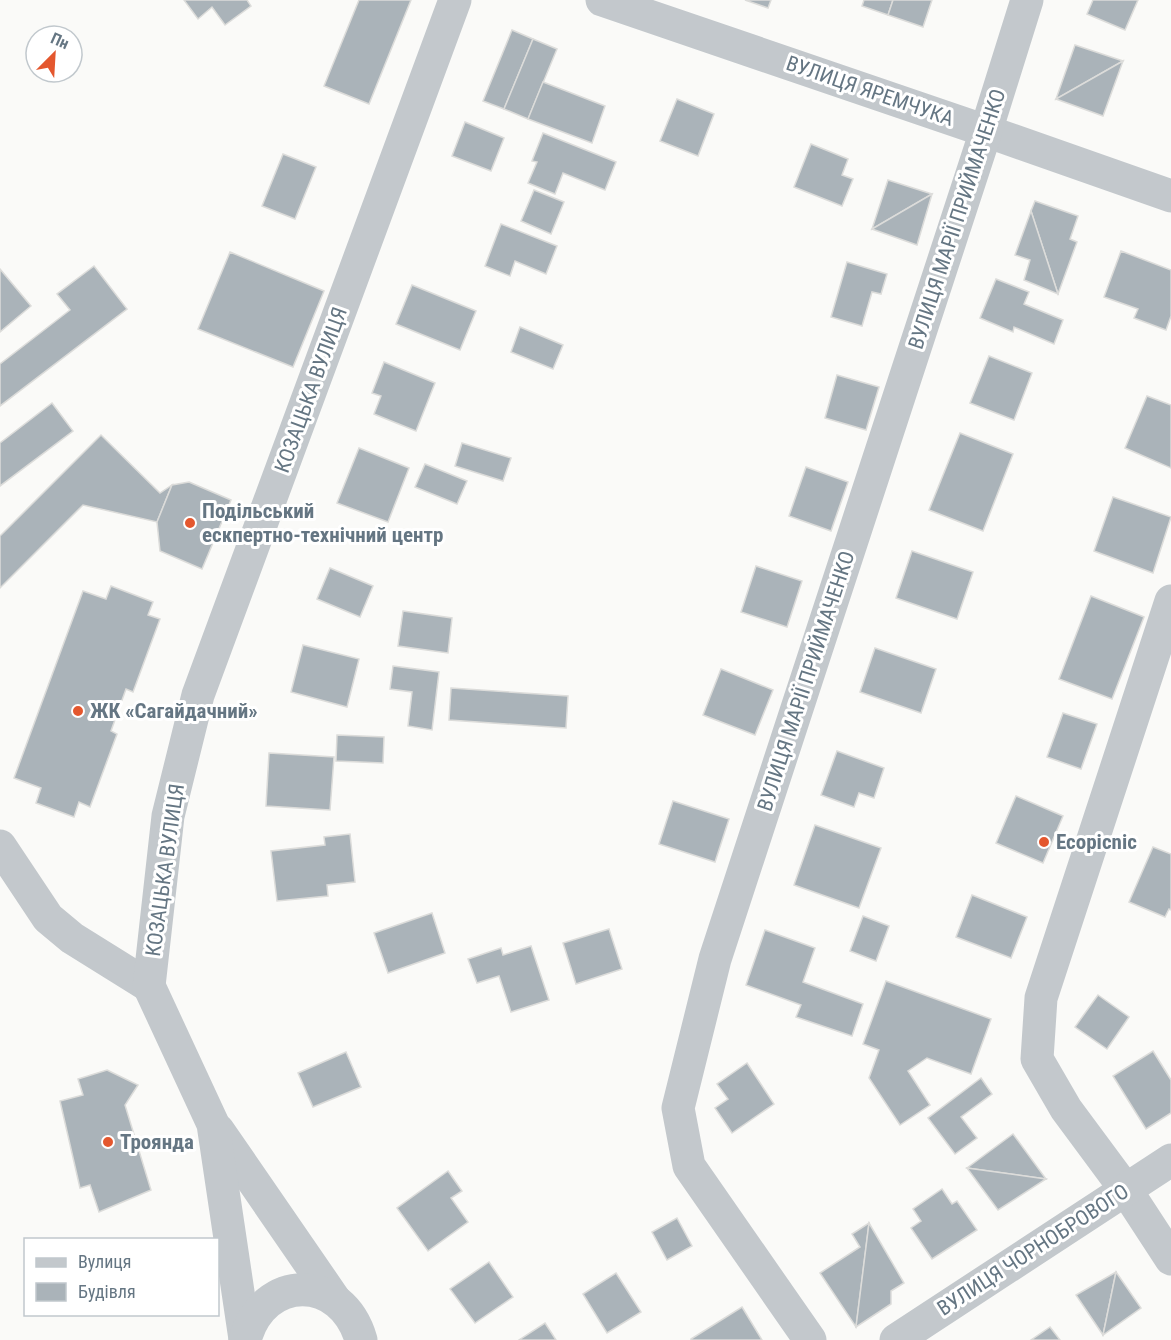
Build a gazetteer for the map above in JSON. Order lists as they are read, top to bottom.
{
  "streets": {
    "street": [
      "ВУЛИЦЯ ЯРЕМЧУКА",
      "ВУЛИЦЯ МАРІЇ ПРИЙМАЧЕНКО",
      "КОЗАЦЬКА ВУЛИЦЯ",
      "ВУЛИЦЯ ЧОРНОБРОВОГО"
    ]
  },
  "crossings": [
    ["ВУЛИЦЯ ЯРЕМЧУКА", "ВУЛИЦЯ МАРІЇ ПРИЙМАЧЕНКО"]
  ],
  "places": [
    "Подільський ескпертно-технічний центр",
    "ЖК «Сагайдачний»",
    "Ecopicnic",
    "Троянда"
  ],
  "legend": ["Вулиця", "Будівля"],
  "north": "top right"
}
